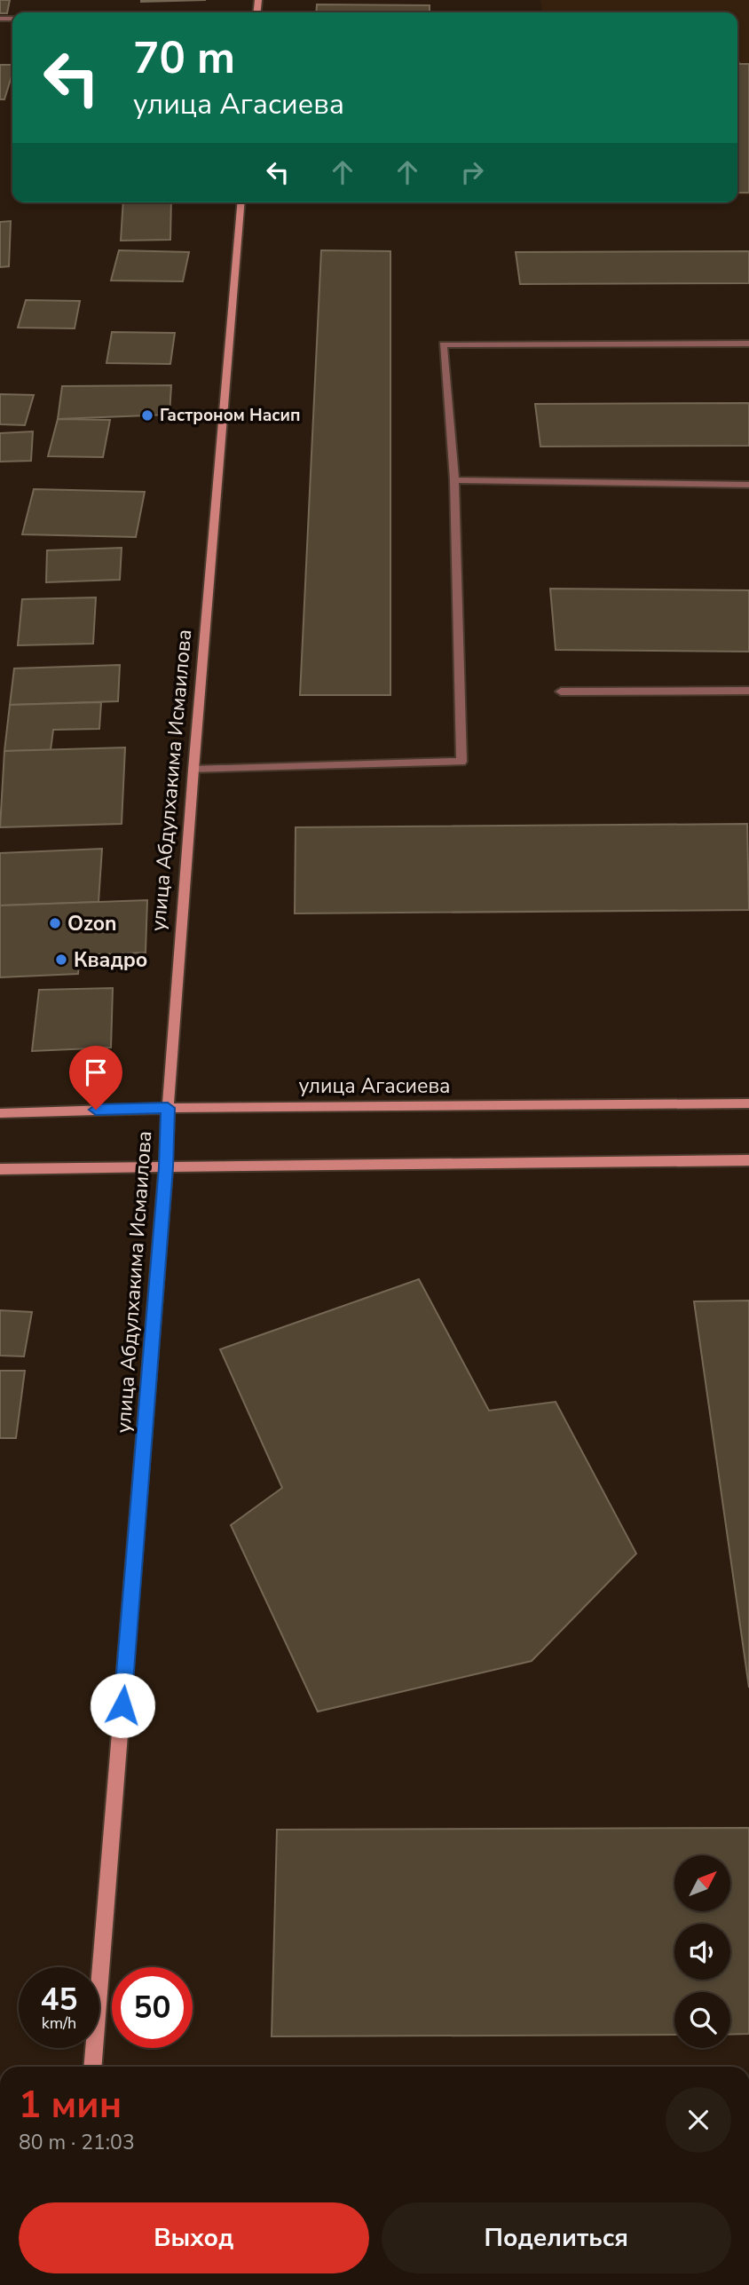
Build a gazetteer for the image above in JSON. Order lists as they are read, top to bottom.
{
  "streets": {
    "main road": ["улица Абдулхакима Исмаилова", "улица Агасиева"]
  },
  "crossings": [
    ["улица Абдулхакима Исмаилова", "улица Агасиева"]
  ],
  "places": ["Гастроном Насип", "Ozon", "Квадро"],
  "north": "top right",
  "page": {
    "turn": ["70 m", "улица Агасиева"],
    "speed": "45 km/h",
    "limit": "50",
    "heading": ["1 мин", "80 m · 21:03"],
    "buttons": ["Выход", "Поделиться"]
  }
}
